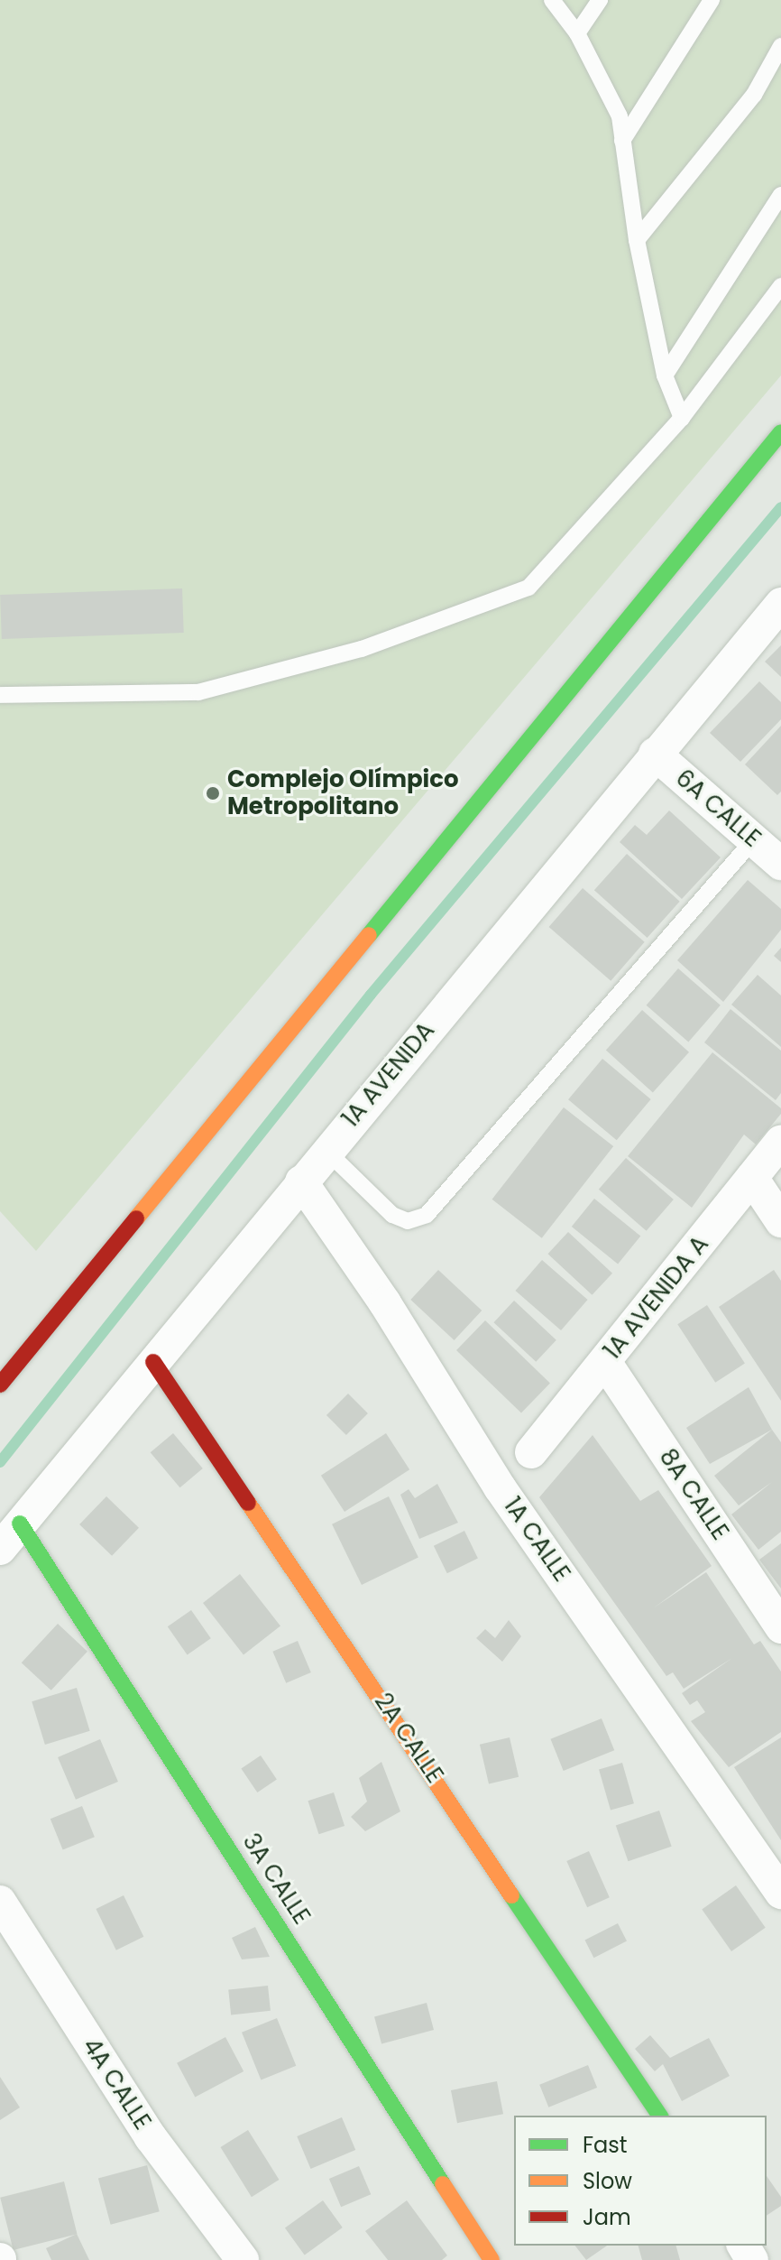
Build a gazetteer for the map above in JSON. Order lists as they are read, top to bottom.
{
  "streets": {
    "street": [
      "6A CALLE",
      "1A AVENIDA",
      "1A AVENIDA A",
      "8A CALLE",
      "1A CALLE",
      "2A CALLE",
      "3A CALLE",
      "4A CALLE"
    ]
  },
  "crossings": [
    ["6A CALLE", "1A AVENIDA"],
    ["1A AVENIDA", "1A CALLE"],
    ["1A AVENIDA", "2A CALLE"],
    ["1A AVENIDA", "3A CALLE"],
    ["1A AVENIDA A", "8A CALLE"]
  ],
  "places": ["Complejo Olímpico Metropolitano"],
  "legend": ["Fast", "Slow", "Jam"]
}
